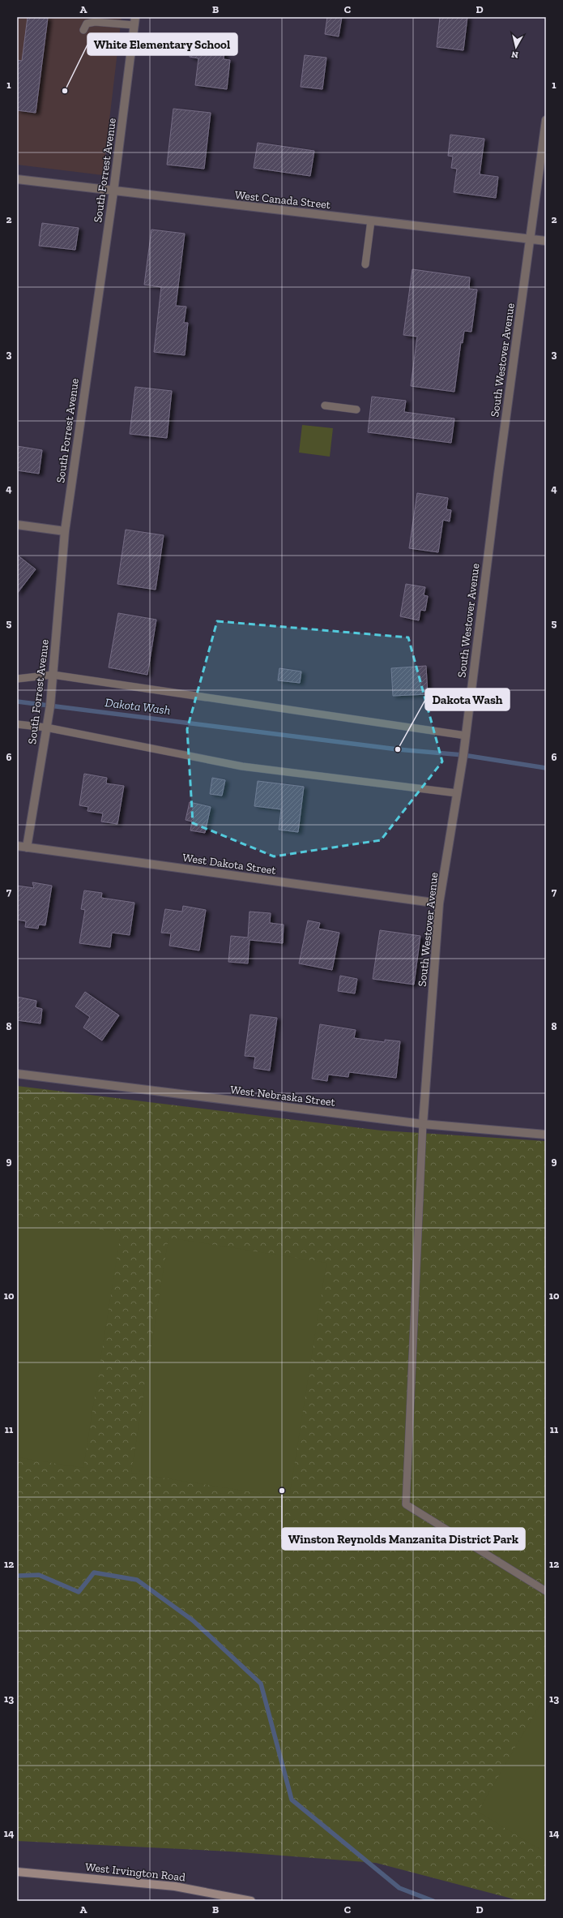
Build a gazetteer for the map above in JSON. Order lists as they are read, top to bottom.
{
  "streets": {
    "main road": ["West Irvington Road"],
    "street": [
      "South Forrest Avenue",
      "West Canada Street",
      "South Westover Avenue",
      "West Dakota Street",
      "West Nebraska Street"
    ]
  },
  "crossings": [
    ["South Forrest Avenue", "West Canada Street"],
    ["South Forrest Avenue", "West Dakota Street"],
    ["West Canada Street", "South Westover Avenue"],
    ["South Westover Avenue", "West Dakota Street"],
    ["South Westover Avenue", "West Nebraska Street"]
  ],
  "water": ["Dakota Wash"],
  "places": ["White Elementary School", "Dakota Wash", "Winston Reynolds Manzanita District Park"],
  "north": "bottom",
  "grid": {
    "columns": [
      "A",
      "B",
      "C",
      "D"
    ],
    "rows": [
      "1",
      "2",
      "3",
      "4",
      "5",
      "6",
      "7",
      "8",
      "9",
      "10",
      "11",
      "12",
      "13",
      "14"
    ]
  }
}
